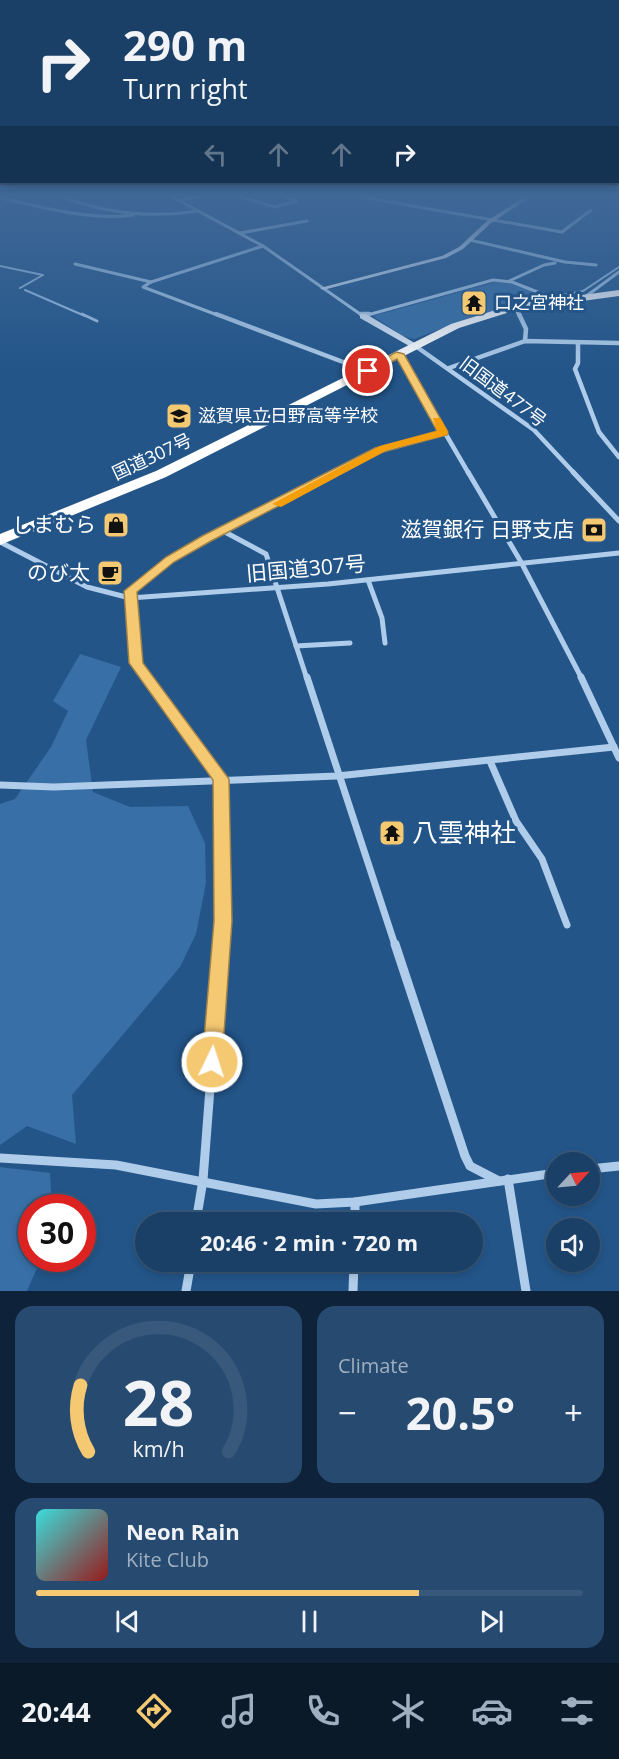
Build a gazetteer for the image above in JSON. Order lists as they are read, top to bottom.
{
  "streets": {
    "highway": ["国道307号"],
    "street": ["旧国道477号", "旧国道307号"]
  },
  "crossings": [
    ["旧国道477号", "国道307号"],
    ["国道307号", "旧国道307号"]
  ],
  "places": {
    "temple": ["口之宮神社", "八雲神社"],
    "school or university": ["滋賀県立日野高等学校"],
    "shop": ["しまむら"],
    "bank": ["滋賀銀行 日野支店"],
    "cafe": ["のび太"]
  },
  "north": "top right",
  "page": {
    "turn": ["290 m", "Turn right"],
    "limit": "30",
    "trip": "20:46 · 2 min · 720 m",
    "tile": "Climate",
    "heat": ["−", "20.5°", "+"],
    "song": ["Neon Rain", "Kite Club"],
    "tabs": "20:44",
    "gauge": ["28", "km/h"]
  }
}
